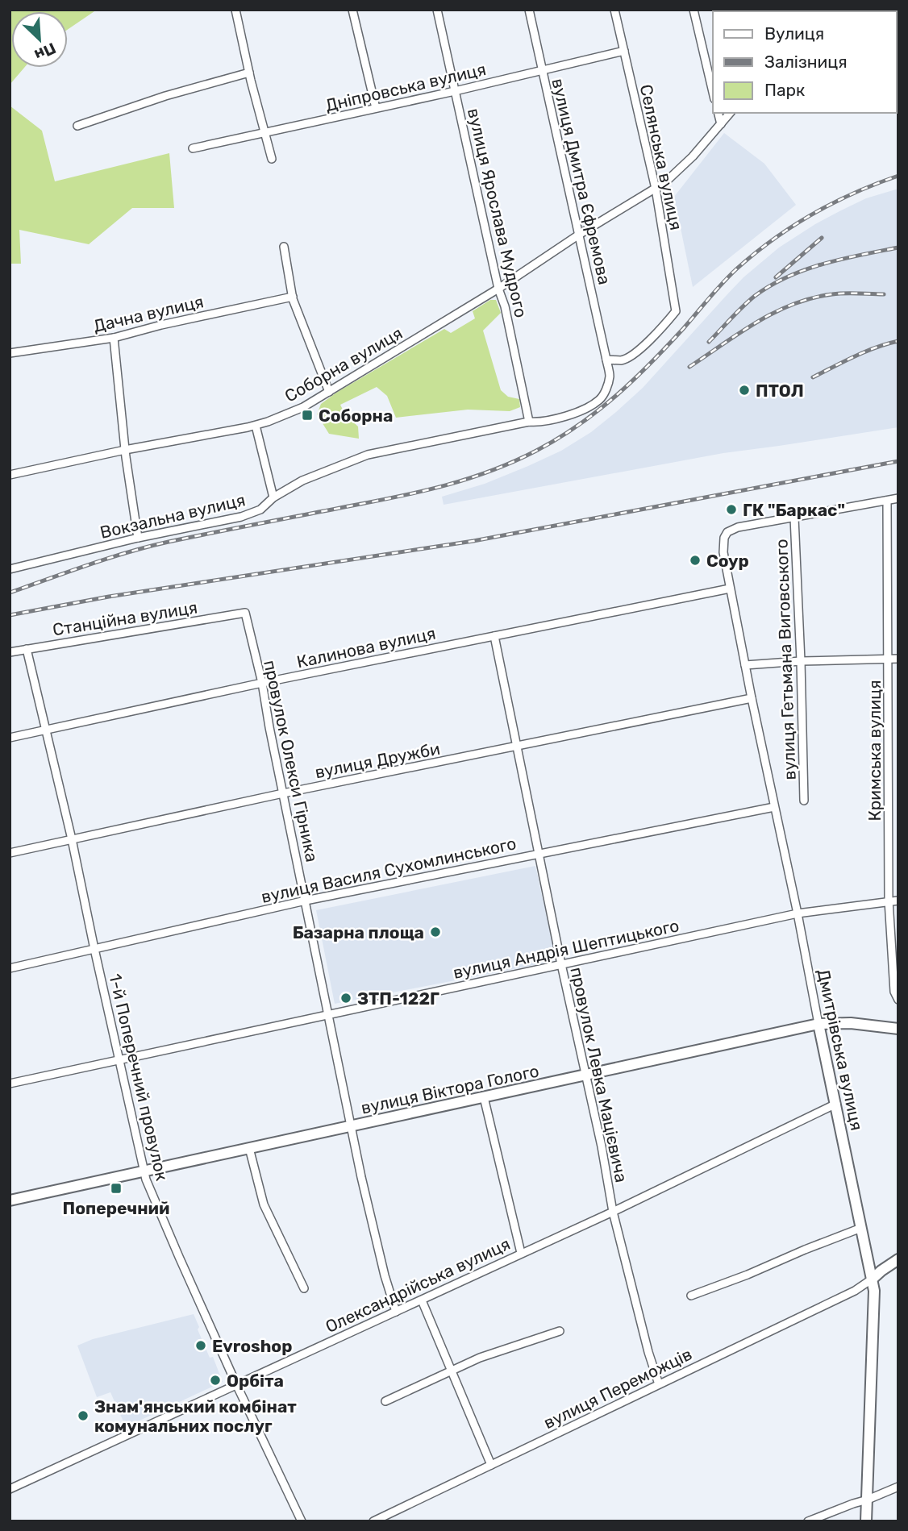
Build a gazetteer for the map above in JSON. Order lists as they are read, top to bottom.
{
  "streets": {
    "main road": ["Дмитрівська вулиця", "вулиця Віктора Голого"],
    "street": [
      "Дніпровська вулиця",
      "Селянська вулиця",
      "вулиця Дмитра Єфремова",
      "вулиця Ярослава Мудрого",
      "Дачна вулиця",
      "Соборна вулиця",
      "Вокзальна вулиця",
      "Станційна вулиця",
      "Калинова вулиця",
      "вулиця Гетьмана Виговського",
      "Кримська вулиця",
      "вулиця Дружби",
      "провулок Олекси Гірника",
      "вулиця Василя Сухомлинського",
      "вулиця Андрія Шептицького",
      "провулок Левка Мацієвича",
      "1-й Поперечний провулок",
      "Олександрійська вулиця",
      "вулиця Переможців"
    ]
  },
  "crossings": [
    ["Дніпровська вулиця", "Селянська вулиця"],
    ["Дніпровська вулиця", "вулиця Дмитра Єфремова"],
    ["Дніпровська вулиця", "вулиця Ярослава Мудрого"],
    ["Селянська вулиця", "вулиця Дмитра Єфремова"],
    ["Селянська вулиця", "Соборна вулиця"],
    ["вулиця Дмитра Єфремова", "вулиця Ярослава Мудрого"],
    ["вулиця Дмитра Єфремова", "Соборна вулиця"],
    ["вулиця Дмитра Єфремова", "Вокзальна вулиця"],
    ["вулиця Ярослава Мудрого", "Соборна вулиця"],
    ["вулиця Ярослава Мудрого", "Вокзальна вулиця"],
    ["Станційна вулиця", "провулок Олекси Гірника"],
    ["Станційна вулиця", "1-й Поперечний провулок"],
    ["Калинова вулиця", "провулок Олекси Гірника"],
    ["Калинова вулиця", "Дмитрівська вулиця"],
    ["Калинова вулиця", "провулок Левка Мацієвича"],
    ["Калинова вулиця", "1-й Поперечний провулок"],
    ["Кримська вулиця", "вулиця Андрія Шептицького"],
    ["вулиця Дружби", "провулок Олекси Гірника"],
    ["вулиця Дружби", "Дмитрівська вулиця"],
    ["вулиця Дружби", "провулок Левка Мацієвича"],
    ["вулиця Дружби", "1-й Поперечний провулок"],
    ["провулок Олекси Гірника", "вулиця Василя Сухомлинського"],
    ["провулок Олекси Гірника", "вулиця Андрія Шептицького"],
    ["провулок Олекси Гірника", "вулиця Віктора Голого"],
    ["провулок Олекси Гірника", "Олександрійська вулиця"],
    ["вулиця Василя Сухомлинського", "Дмитрівська вулиця"],
    ["вулиця Василя Сухомлинського", "провулок Левка Мацієвича"],
    ["вулиця Василя Сухомлинського", "1-й Поперечний провулок"],
    ["вулиця Андрія Шептицького", "Дмитрівська вулиця"],
    ["вулиця Андрія Шептицького", "провулок Левка Мацієвича"],
    ["вулиця Андрія Шептицького", "1-й Поперечний провулок"],
    ["Дмитрівська вулиця", "вулиця Віктора Голого"],
    ["Дмитрівська вулиця", "Олександрійська вулиця"],
    ["Дмитрівська вулиця", "вулиця Переможців"],
    ["провулок Левка Мацієвича", "вулиця Віктора Голого"],
    ["провулок Левка Мацієвича", "Олександрійська вулиця"],
    ["провулок Левка Мацієвича", "вулиця Переможців"],
    ["1-й Поперечний провулок", "вулиця Віктора Голого"],
    ["1-й Поперечний провулок", "Олександрійська вулиця"]
  ],
  "places": {
    "other": [
      "ПТОЛ",
      "ГК \"Баркас\"",
      "Соур",
      "Базарна площа",
      "ЗТП-122Г",
      "Evroshop",
      "Орбіта",
      "Знам'янський комбінат комунальних послуг"
    ],
    "transit": ["Соборна", "Поперечний"]
  },
  "legend": ["Вулиця", "Залізниця", "Парк"],
  "north": "bottom right"
}
